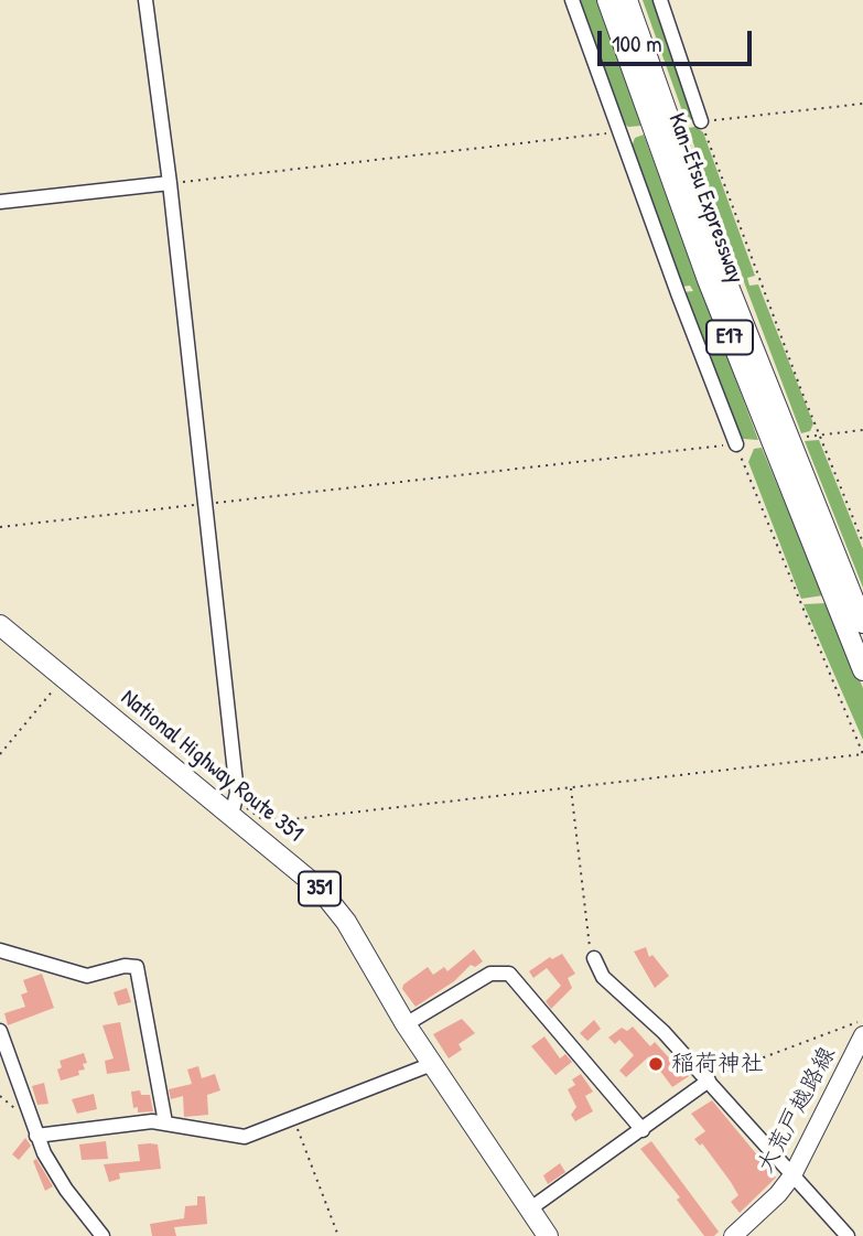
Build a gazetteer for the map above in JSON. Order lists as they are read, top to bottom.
{
  "streets": {
    "highway": [
      "Kan-Etsu Expressway",
      "E17",
      "National Highway Route 351",
      "351"
    ],
    "main road": ["大荒戸越路線"]
  },
  "places": ["稲荷神社"],
  "scale_bar": "100 m"
}
